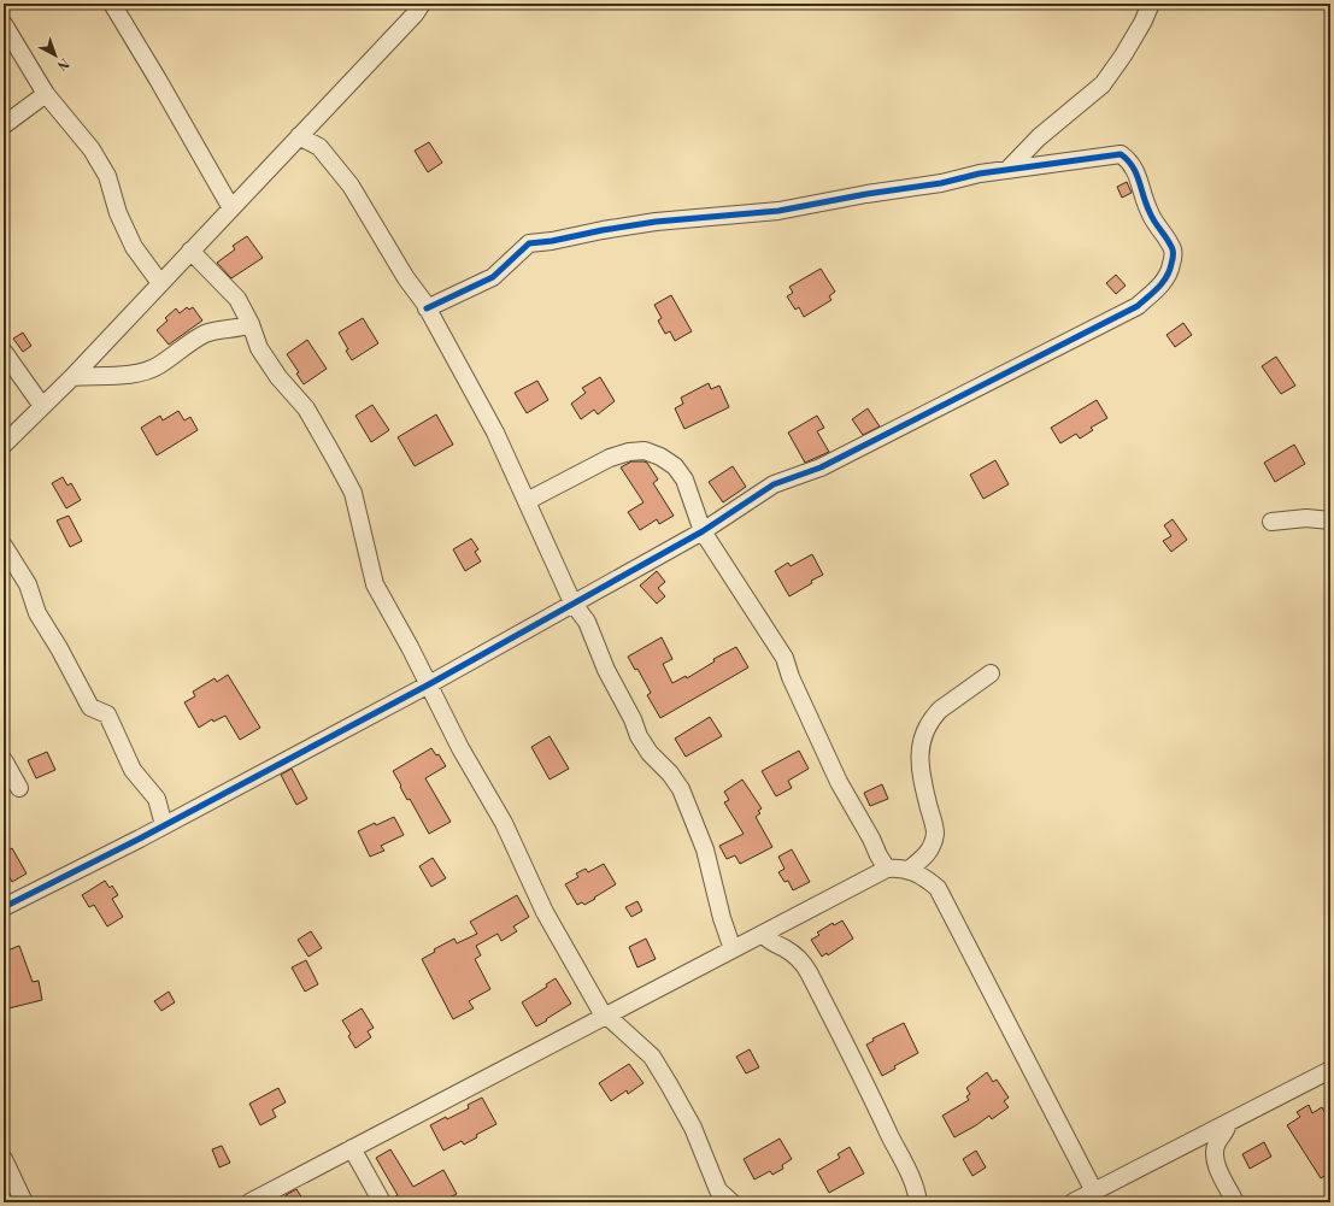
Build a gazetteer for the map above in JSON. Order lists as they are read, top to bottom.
{
  "north": "bottom right"
}
